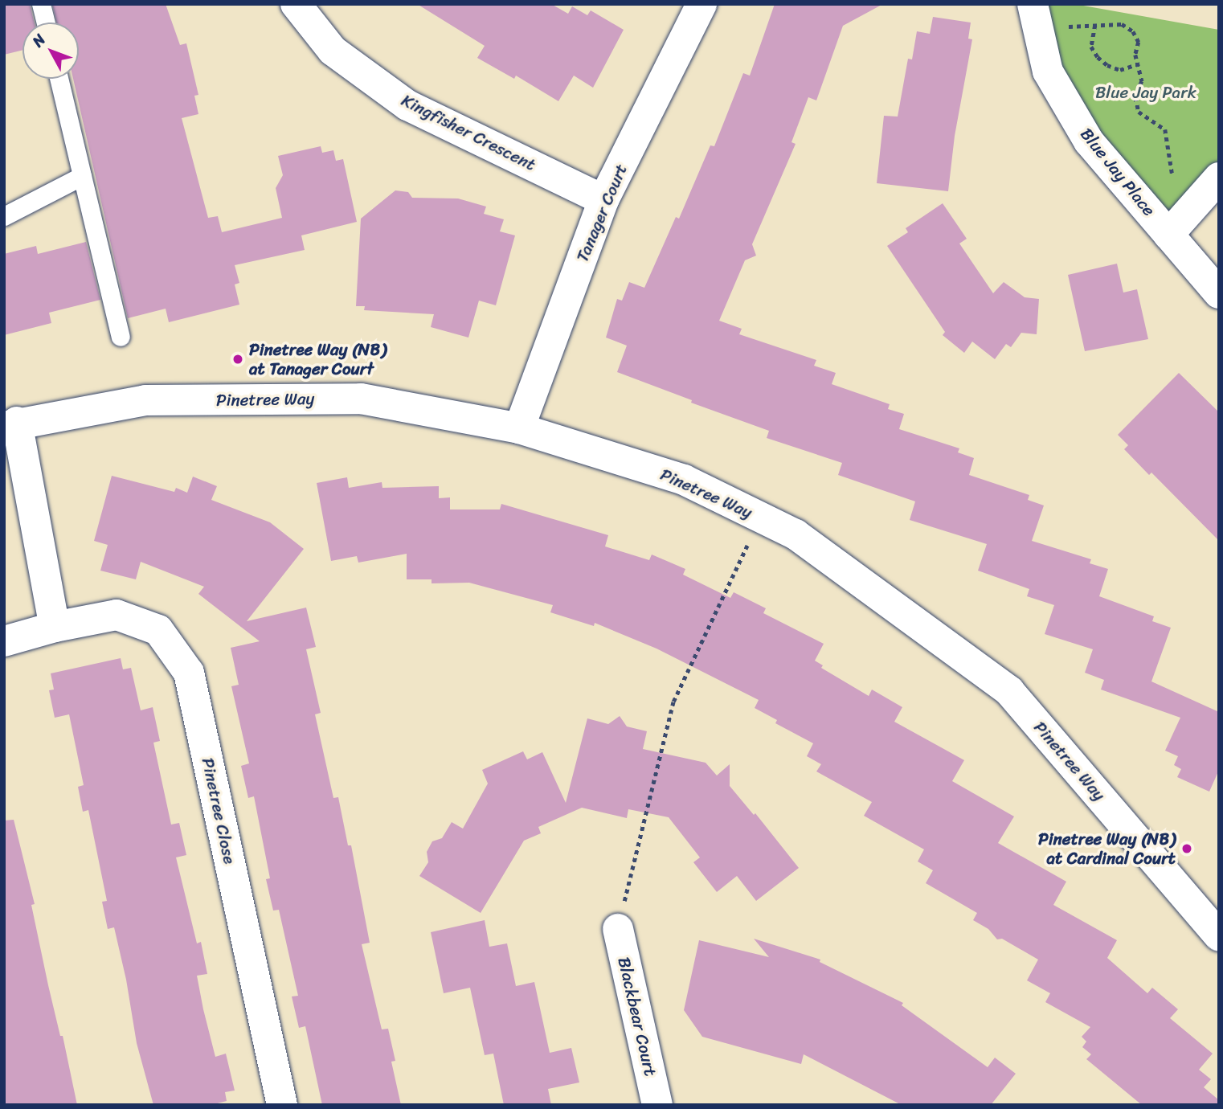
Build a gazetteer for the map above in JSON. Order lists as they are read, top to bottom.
{
  "streets": {
    "street": [
      "Kingfisher Crescent",
      "Blue Jay Place",
      "Tanager Court",
      "Pinetree Way",
      "Pinetree Close",
      "Blackbear Court"
    ]
  },
  "crossings": [
    ["Kingfisher Crescent", "Tanager Court"],
    ["Tanager Court", "Pinetree Way"]
  ],
  "parks": ["Blue Jay Park"],
  "places": ["Pinetree Way (NB) at Tanager Court", "Pinetree Way (NB) at Cardinal Court"],
  "north": "top left"
}
